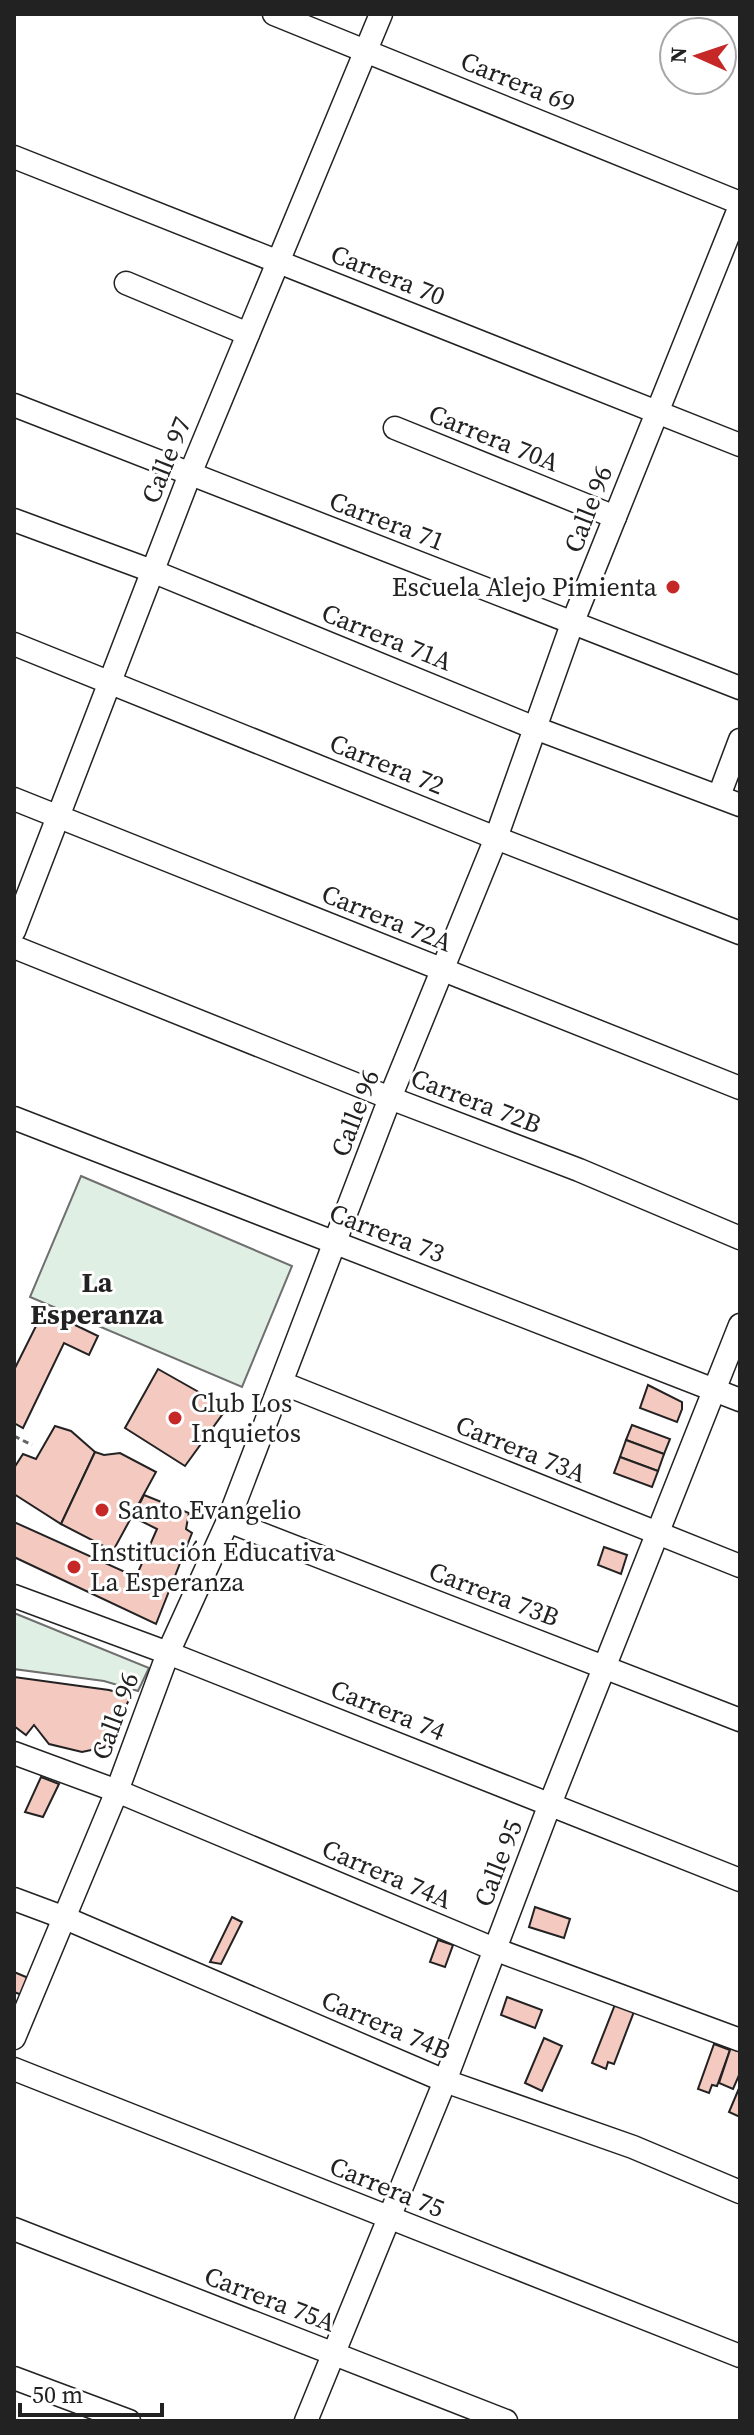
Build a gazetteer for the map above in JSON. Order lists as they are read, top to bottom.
{
  "streets": {
    "street": [
      "Carrera 69",
      "Carrera 70",
      "Carrera 70A",
      "Calle 97",
      "Calle 96",
      "Carrera 71",
      "Carrera 71A",
      "Carrera 72",
      "Carrera 72A",
      "Carrera 72B",
      "Carrera 73",
      "Carrera 73A",
      "Carrera 73B",
      "Carrera 74",
      "Calle 95",
      "Carrera 74A",
      "Carrera 74B",
      "Carrera 75",
      "Carrera 75A"
    ]
  },
  "crossings": [
    ["Carrera 69", "Calle 97"],
    ["Carrera 69", "Calle 96"],
    ["Carrera 70", "Calle 97"],
    ["Carrera 70", "Calle 96"],
    ["Carrera 70A", "Calle 96"],
    ["Calle 97", "Carrera 71"],
    ["Calle 97", "Carrera 71A"],
    ["Calle 97", "Carrera 72"],
    ["Calle 97", "Carrera 72A"],
    ["Calle 96", "Carrera 71"],
    ["Calle 96", "Carrera 71A"],
    ["Calle 96", "Carrera 72"],
    ["Calle 96", "Carrera 72A"],
    ["Calle 96", "Carrera 72B"],
    ["Calle 96", "Carrera 73"],
    ["Calle 96", "Carrera 73A"],
    ["Calle 96", "Carrera 73B"],
    ["Calle 96", "Carrera 74"],
    ["Calle 96", "Carrera 74A"],
    ["Calle 96", "Carrera 74B"],
    ["Carrera 73", "Calle 95"],
    ["Carrera 73A", "Calle 95"],
    ["Carrera 73B", "Calle 95"],
    ["Carrera 74", "Calle 95"],
    ["Calle 95", "Carrera 74A"],
    ["Calle 95", "Carrera 74B"],
    ["Calle 95", "Carrera 75"],
    ["Calle 95", "Carrera 75A"]
  ],
  "districts": ["La Esperanza"],
  "places": [
    "Escuela Alejo Pimienta",
    "Club Los Inquietos",
    "Santo Evangelio",
    "Institución Educativa La Esperanza"
  ],
  "scale_bar": "50 m",
  "north": "left"
}
